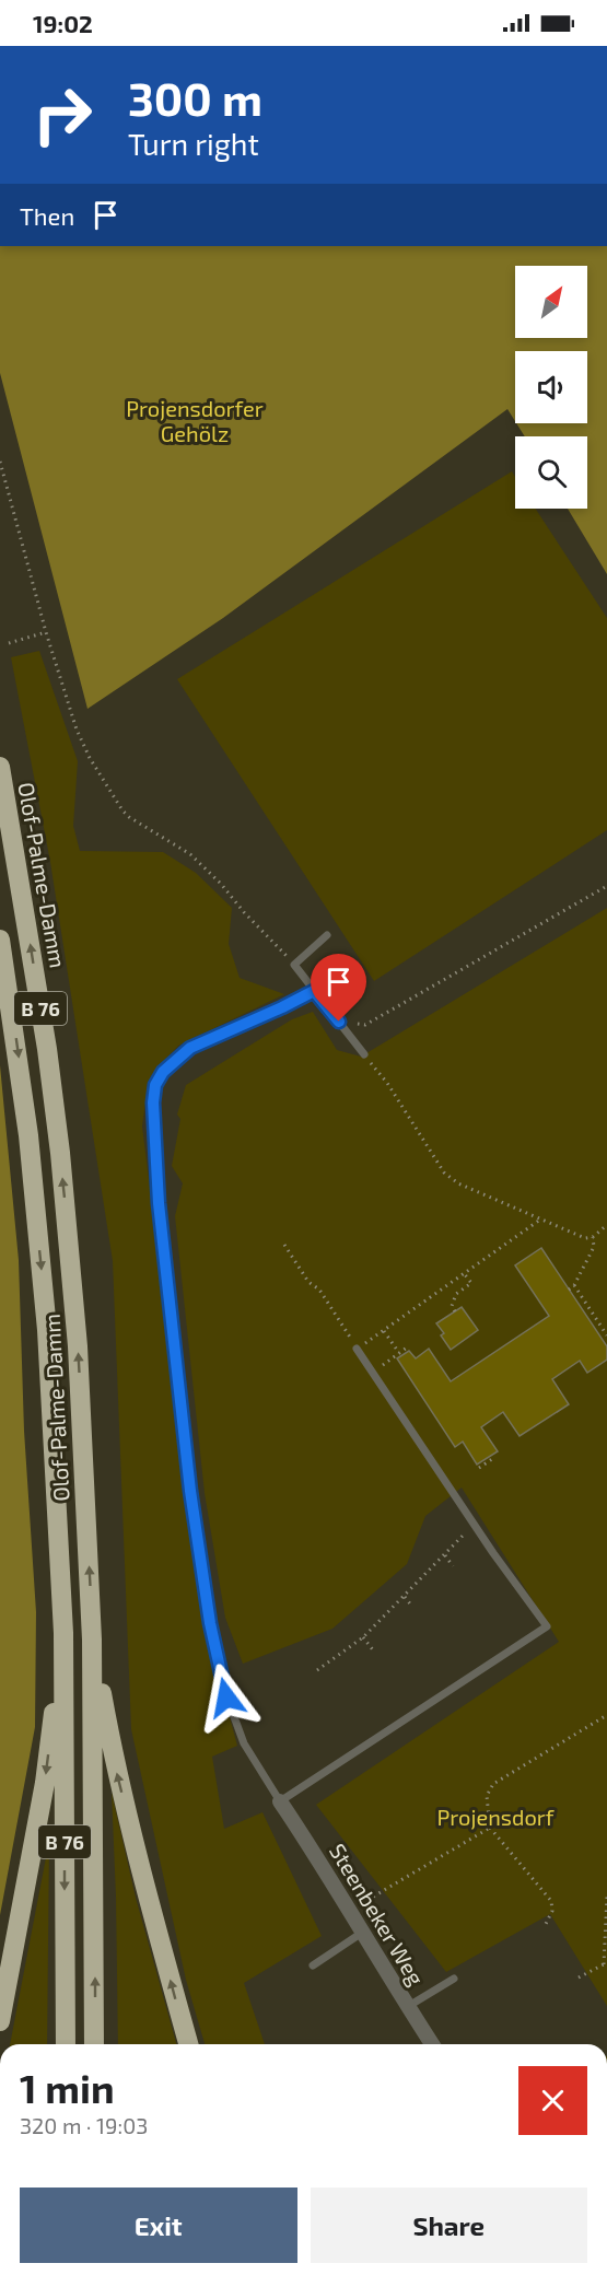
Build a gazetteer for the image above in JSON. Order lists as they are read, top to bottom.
{
  "streets": {
    "highway": ["Olof-Palme-Damm", "B 76"],
    "street": ["Steenbeker Weg"]
  },
  "parks": ["Projensdorfer Gehölz", "Projensdorf"],
  "north": "top right",
  "page": {
    "status": "19:02",
    "turn": ["300 m", "Turn right"],
    "then": "Then",
    "heading": ["1 min", "320 m · 19:03"],
    "buttons": ["Exit", "Share"]
  }
}
